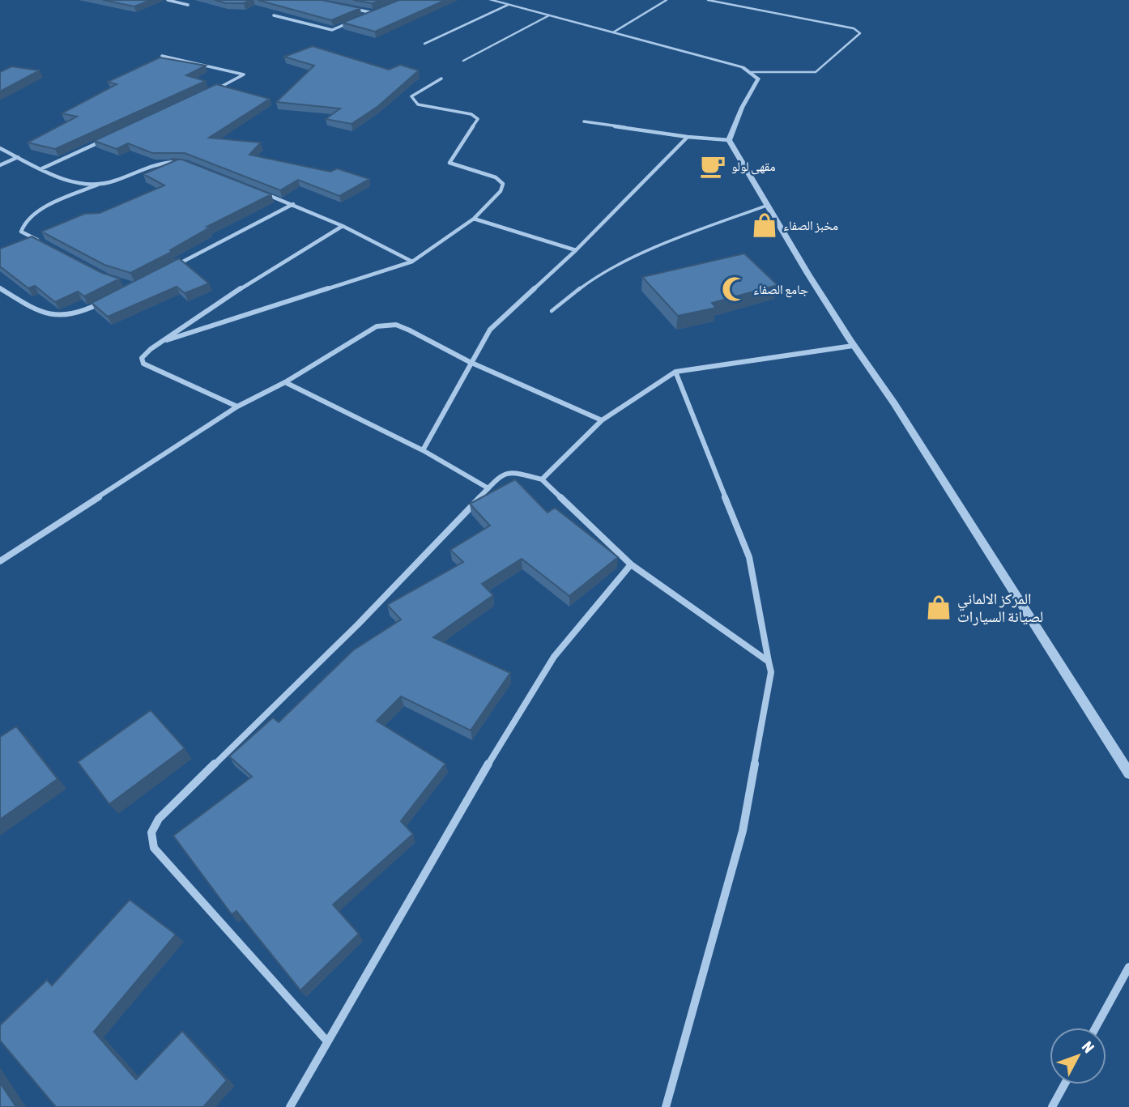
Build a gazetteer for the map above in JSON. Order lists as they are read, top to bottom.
{
  "places": {
    "cafe": ["مقهى لولو"],
    "shop": ["مخبز الصفاء", "المركز الالماني لصيانة السيارات"],
    "mosque": ["جامع الصفاء"]
  },
  "north": "top right"
}
